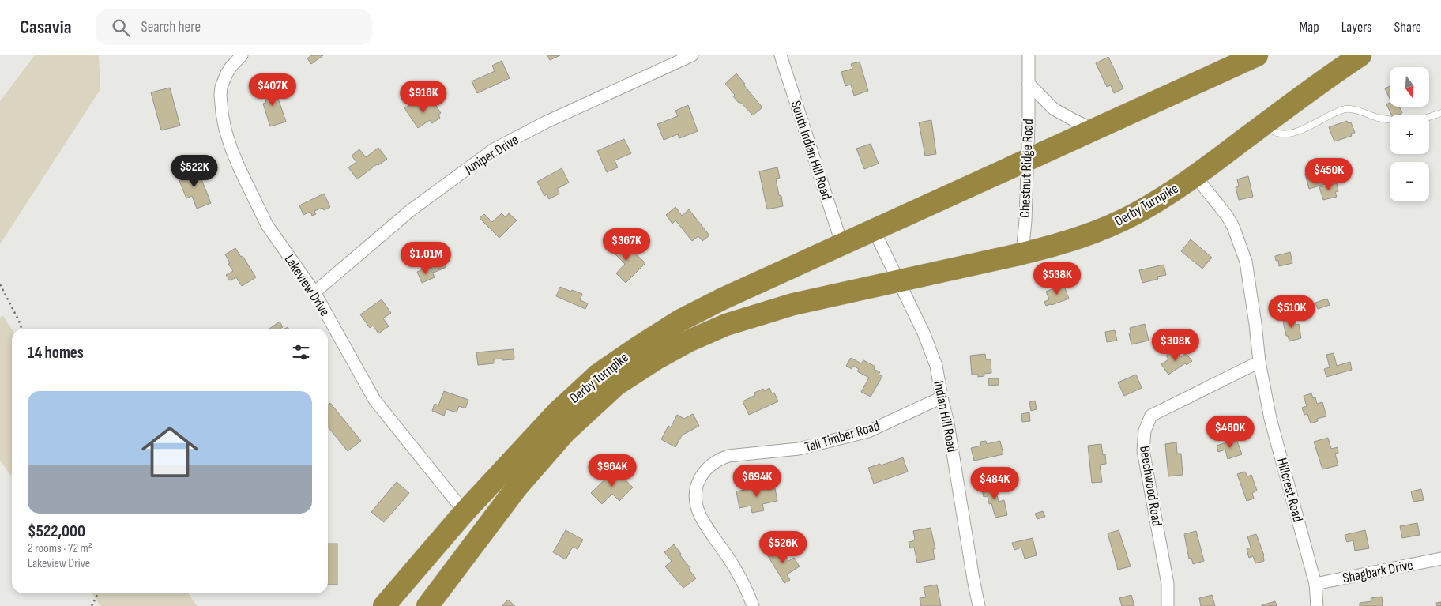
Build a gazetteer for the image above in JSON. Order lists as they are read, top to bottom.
{
  "streets": {
    "highway": ["Derby Turnpike"],
    "street": [
      "South Indian Hill Road",
      "Juniper Drive",
      "Chestnut Ridge Road",
      "Lakeview Drive",
      "Indian Hill Road",
      "Tall Timber Road",
      "Beechwood Road",
      "Hillcrest Road",
      "Shagbark Drive"
    ]
  },
  "crossings": [
    ["South Indian Hill Road", "Derby Turnpike"],
    ["Juniper Drive", "Lakeview Drive"],
    ["Chestnut Ridge Road", "Derby Turnpike"],
    ["Derby Turnpike", "Lakeview Drive"],
    ["Derby Turnpike", "Indian Hill Road"],
    ["Derby Turnpike", "Hillcrest Road"],
    ["Indian Hill Road", "Tall Timber Road"],
    ["Beechwood Road", "Hillcrest Road"],
    ["Hillcrest Road", "Shagbark Drive"]
  ],
  "north": "bottom",
  "page": {
    "header": "Casavia",
    "search": "Search here",
    "nav": ["Map", "Layers", "Share"],
    "map_buttons": ["+", "−"],
    "price": [
      "$407K",
      "$916K",
      "$522K",
      "$450K",
      "$367K",
      "$1.01M",
      "$538K",
      "$510K",
      "$308K",
      "$460K",
      "$964K",
      "$694K",
      "$484K",
      "$526K"
    ],
    "heading": "14 homes",
    "list": [
      {
        "name": "$522,000",
        "note": "2 rooms · 72 m² · Lakeview Drive"
      }
    ]
  }
}
